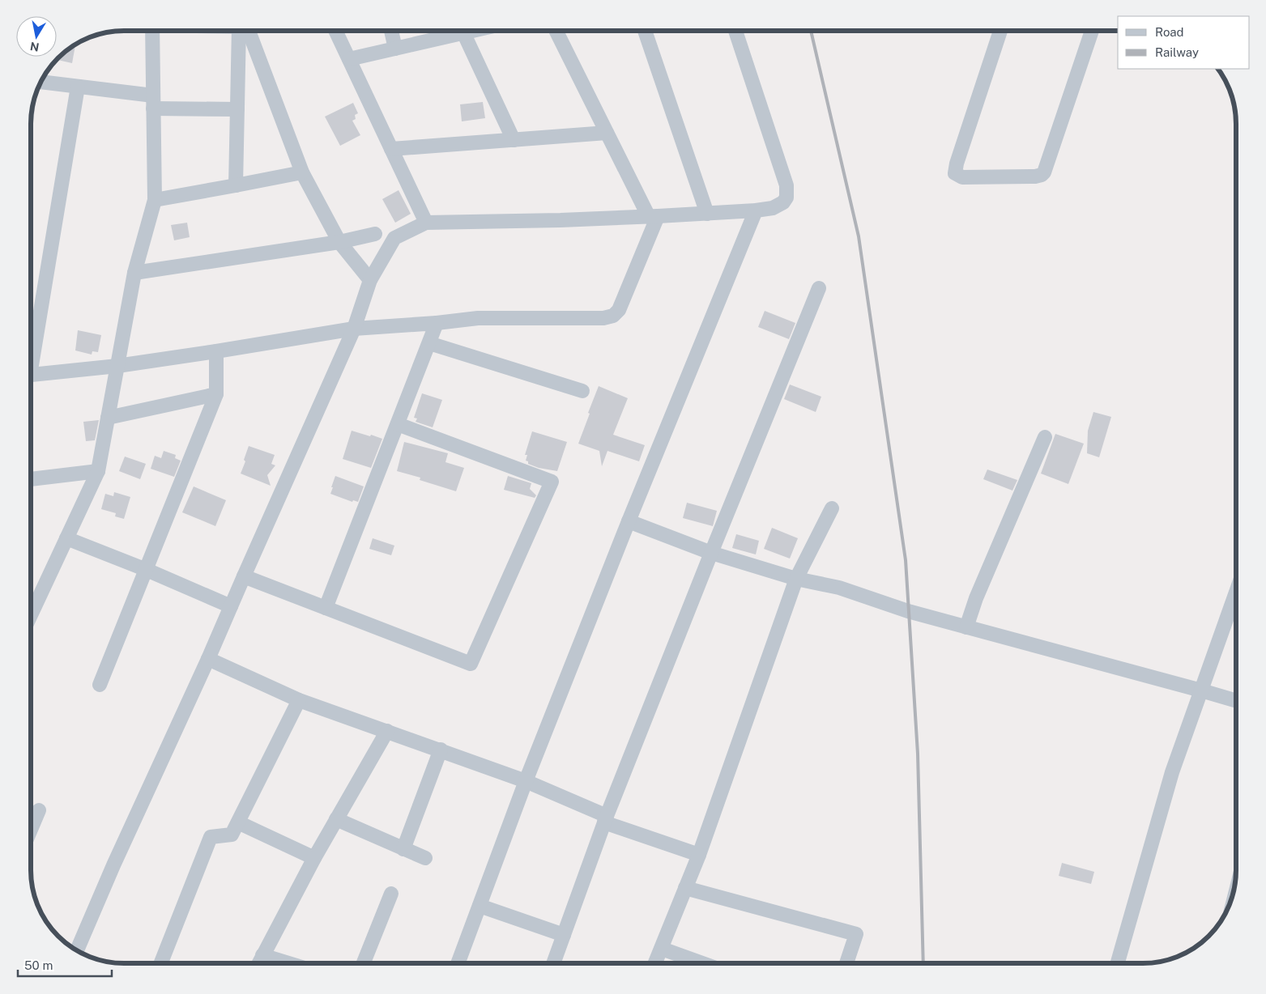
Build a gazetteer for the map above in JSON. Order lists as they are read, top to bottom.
{
  "legend": ["Road", "Railway"],
  "scale_bar": "50 m",
  "north": "bottom"
}
